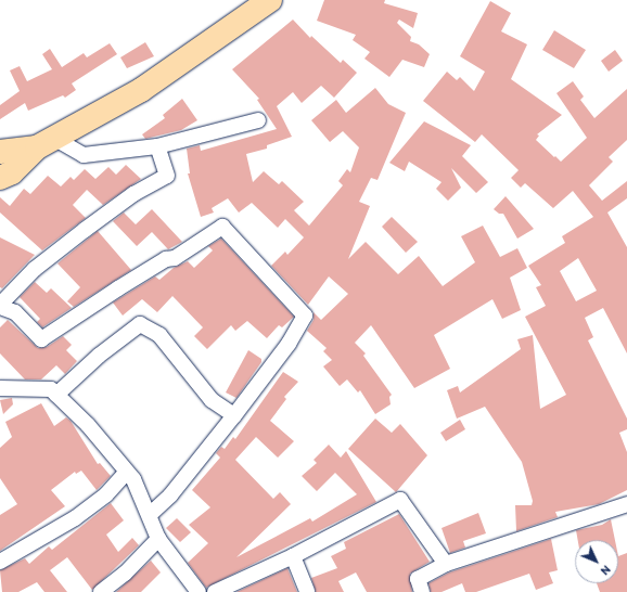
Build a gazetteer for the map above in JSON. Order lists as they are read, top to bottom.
{
  "north": "bottom right"
}
